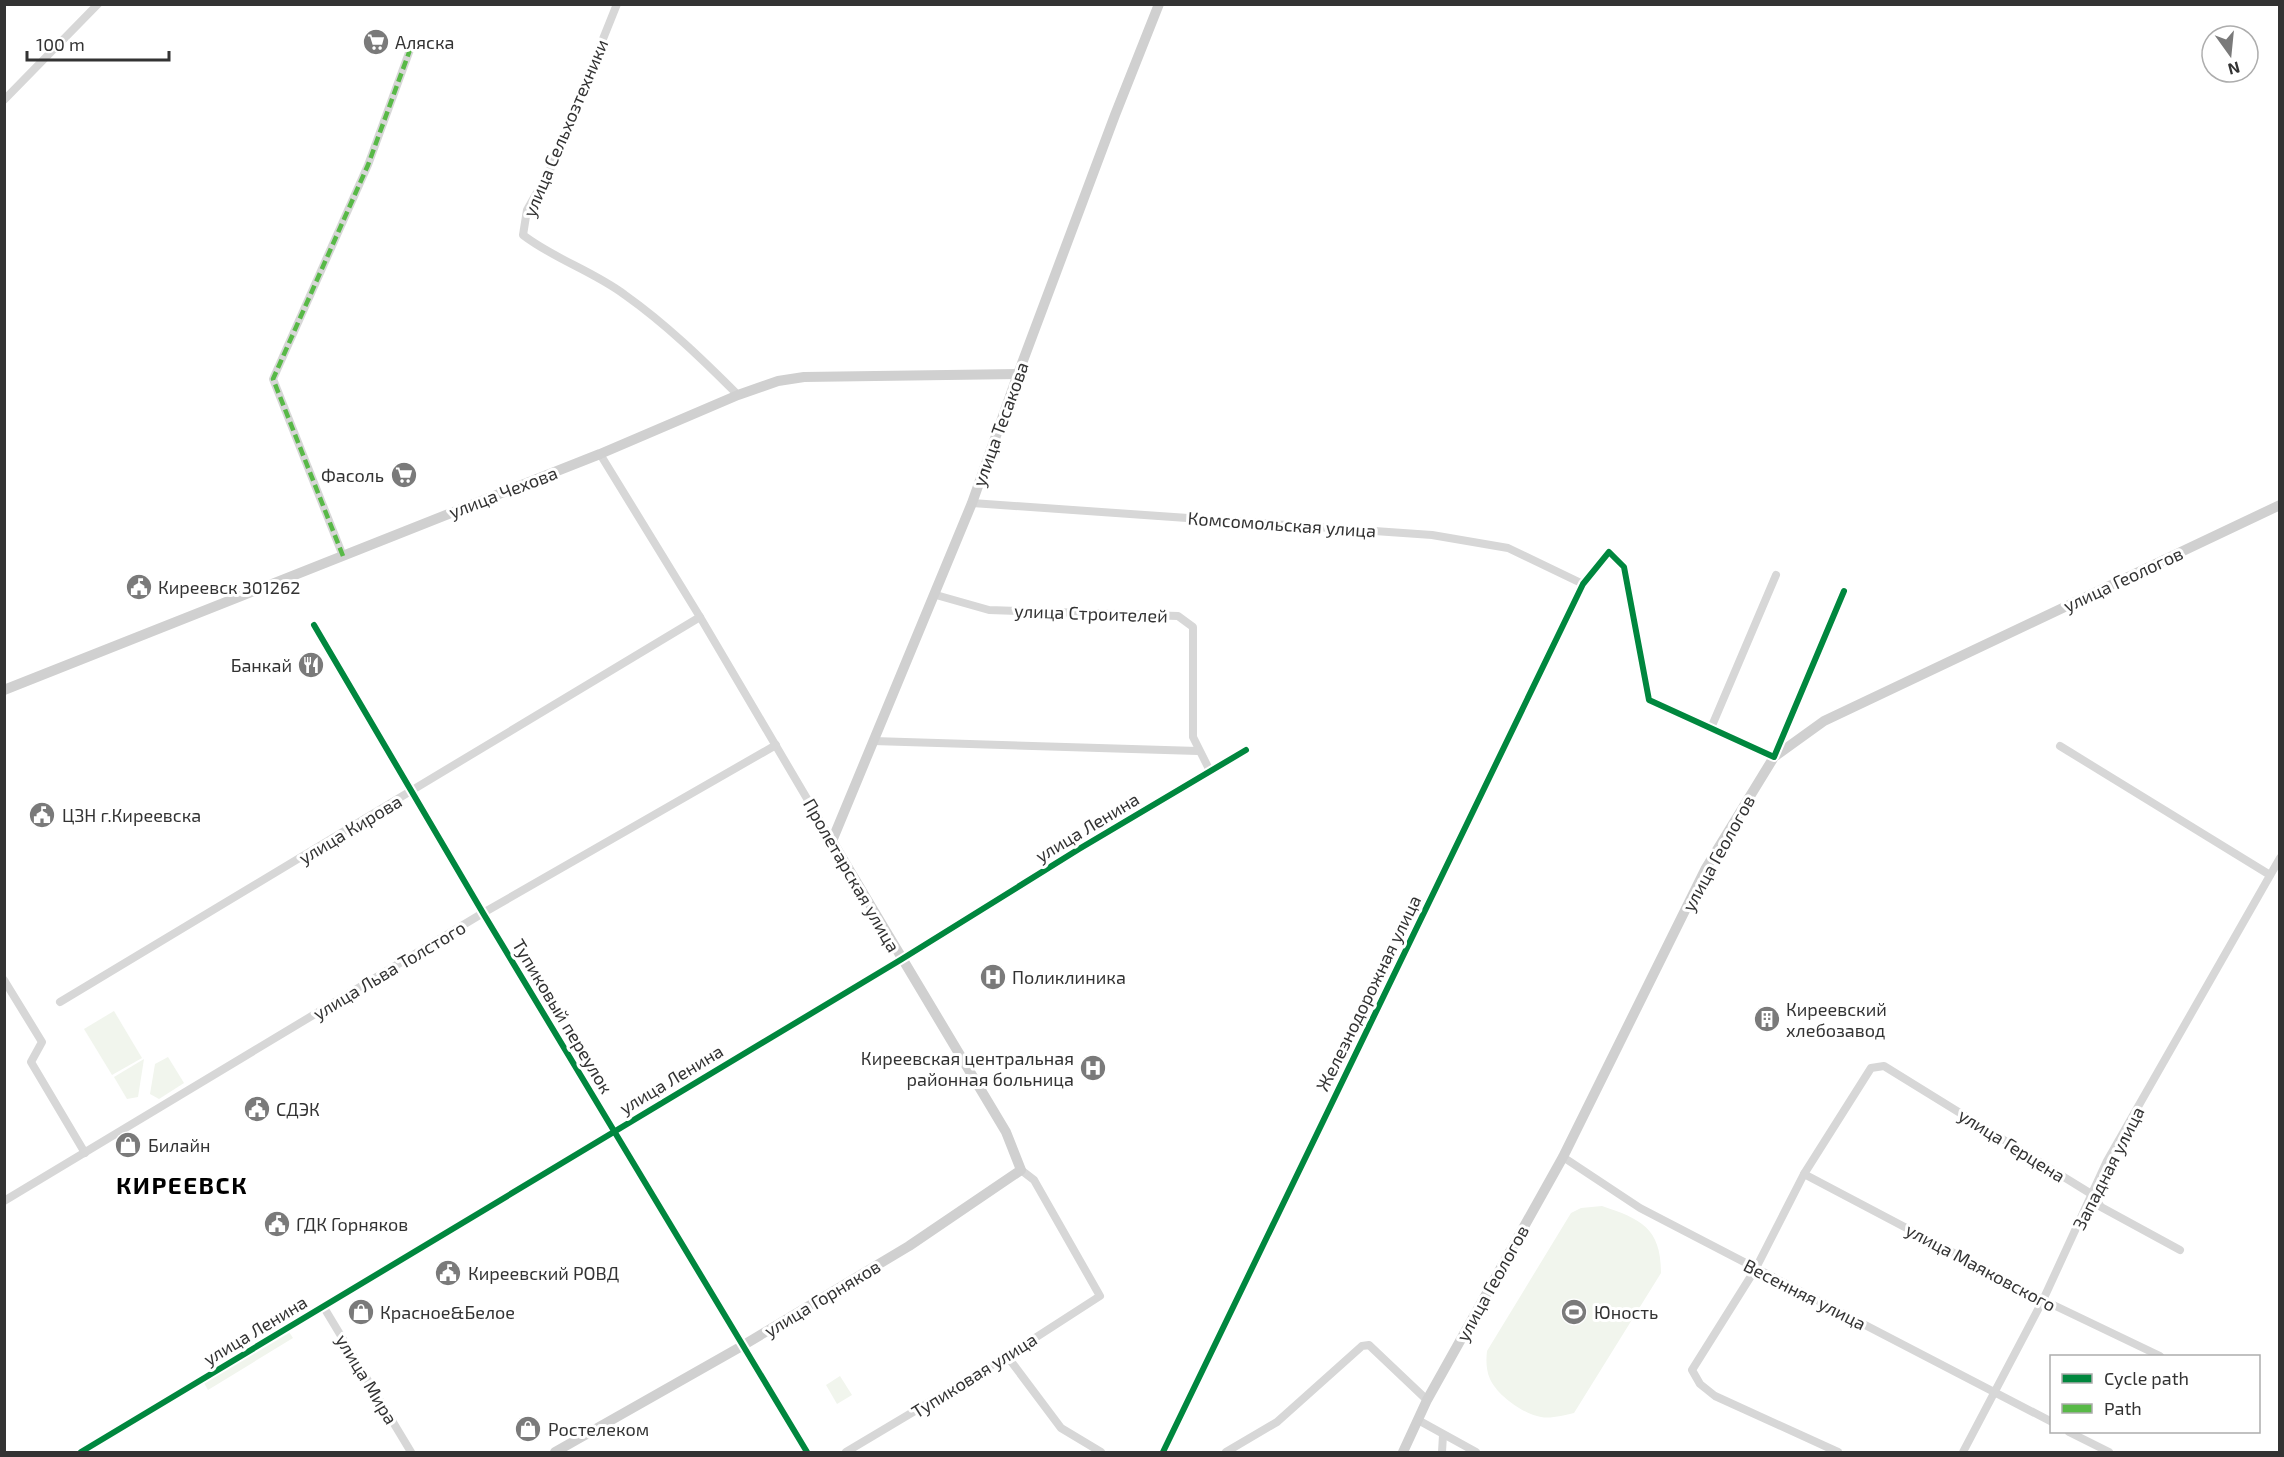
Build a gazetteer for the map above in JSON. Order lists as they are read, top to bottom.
{
  "streets": {
    "main road": [
      "улица Тесакова",
      "улица Чехова",
      "улица Геологов",
      "Пролетарская улица",
      "улица Горняков"
    ],
    "street": [
      "улица Сельхозтехники",
      "Комсомольская улица",
      "улица Строителей",
      "улица Ленина",
      "улица Кирова",
      "улица Льва Толстого",
      "Железнодорожная улица",
      "Тупиковый переулок",
      "улица Герцена",
      "Западная улица",
      "улица Маяковского",
      "Весенняя улица",
      "Тупиковая улица",
      "улица Мира"
    ]
  },
  "crossings": [
    ["улица Сельхозтехники", "улица Чехова"],
    ["улица Тесакова", "улица Чехова"],
    ["улица Тесакова", "Комсомольская улица"],
    ["улица Тесакова", "улица Строителей"],
    ["улица Тесакова", "Пролетарская улица"],
    ["улица Чехова", "Пролетарская улица"],
    ["Комсомольская улица", "Железнодорожная улица"],
    ["улица Геологов", "Весенняя улица"],
    ["улица Строителей", "улица Ленина"],
    ["улица Ленина", "Пролетарская улица"],
    ["улица Ленина", "Тупиковый переулок"],
    ["улица Ленина", "улица Мира"],
    ["улица Кирова", "Пролетарская улица"],
    ["улица Кирова", "Тупиковый переулок"],
    ["Пролетарская улица", "улица Льва Толстого"],
    ["Пролетарская улица", "улица Горняков"],
    ["Пролетарская улица", "Тупиковая улица"],
    ["улица Льва Толстого", "Тупиковый переулок"],
    ["Тупиковый переулок", "улица Горняков"],
    ["улица Герцена", "Западная улица"],
    ["улица Герцена", "улица Маяковского"],
    ["Западная улица", "улица Маяковского"],
    ["Западная улица", "Весенняя улица"]
  ],
  "districts": ["КИРЕЕВСК"],
  "places": {
    "supermarket": ["Аляска", "Фасоль"],
    "public building": [
      "Киреевск 301262",
      "ЦЗН г.Киреевска",
      "СДЭК",
      "ГДК Горняков",
      "Киреевский РОВД"
    ],
    "restaurant": ["Банкай"],
    "hospital": ["Поликлиника", "Киреевская центральная районная больница"],
    "building": ["Киреевский хлебозавод"],
    "shop": ["Билайн", "Красное&Белое", "Ростелеком"],
    "sports": ["Юность"]
  },
  "legend": ["Cycle path", "Path"],
  "scale_bar": "100 m",
  "north": "bottom"
}
